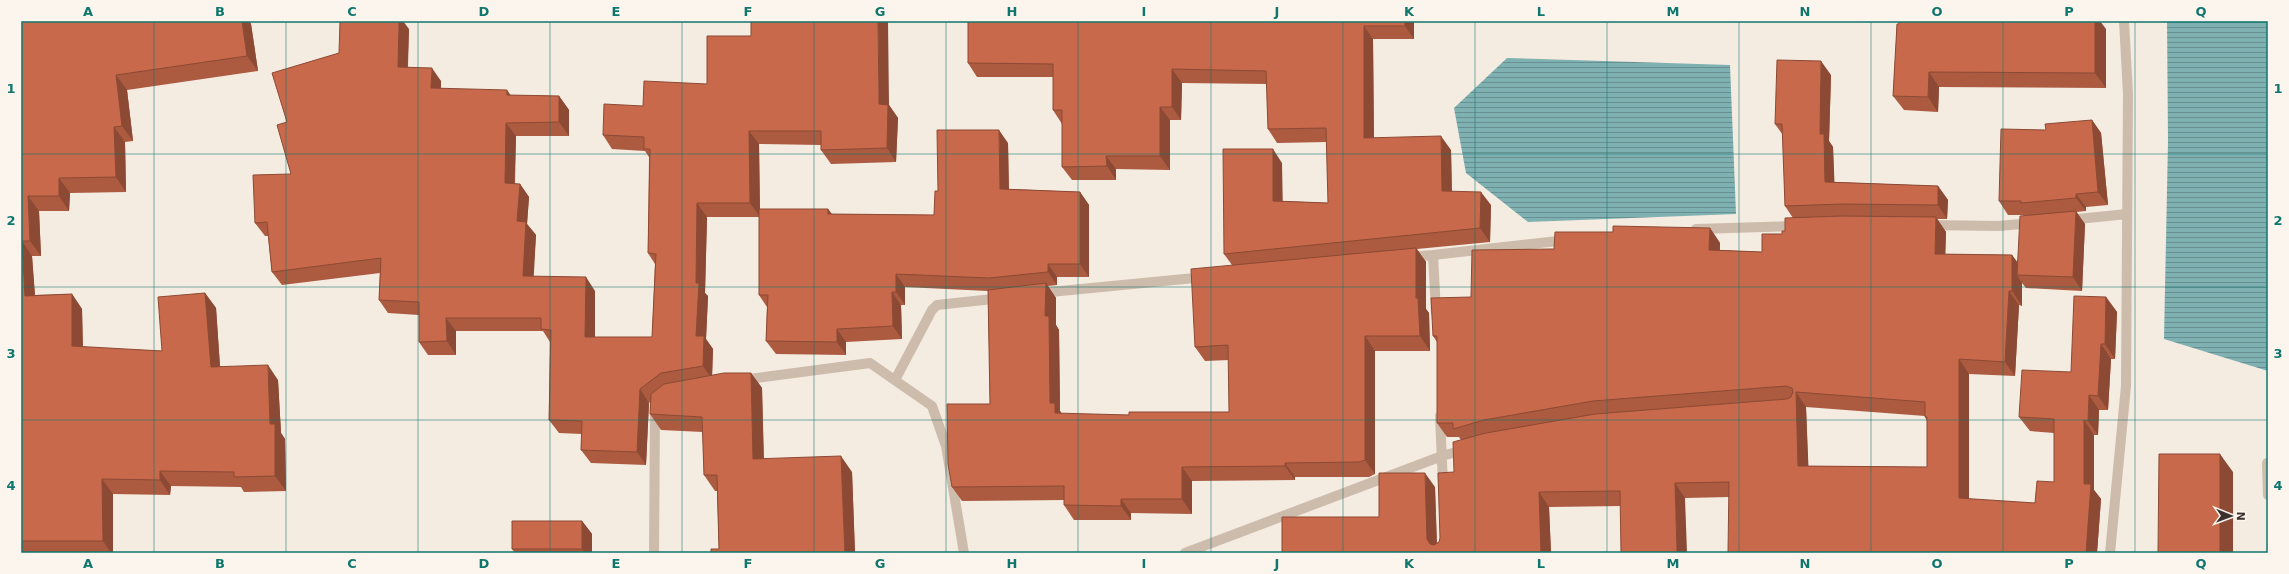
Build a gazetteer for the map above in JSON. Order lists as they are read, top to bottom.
{
  "north": "right",
  "grid": {
    "columns": [
      "A",
      "B",
      "C",
      "D",
      "E",
      "F",
      "G",
      "H",
      "I",
      "J",
      "K",
      "L",
      "M",
      "N",
      "O",
      "P",
      "Q"
    ],
    "rows": [
      "1",
      "2",
      "3",
      "4"
    ]
  }
}
